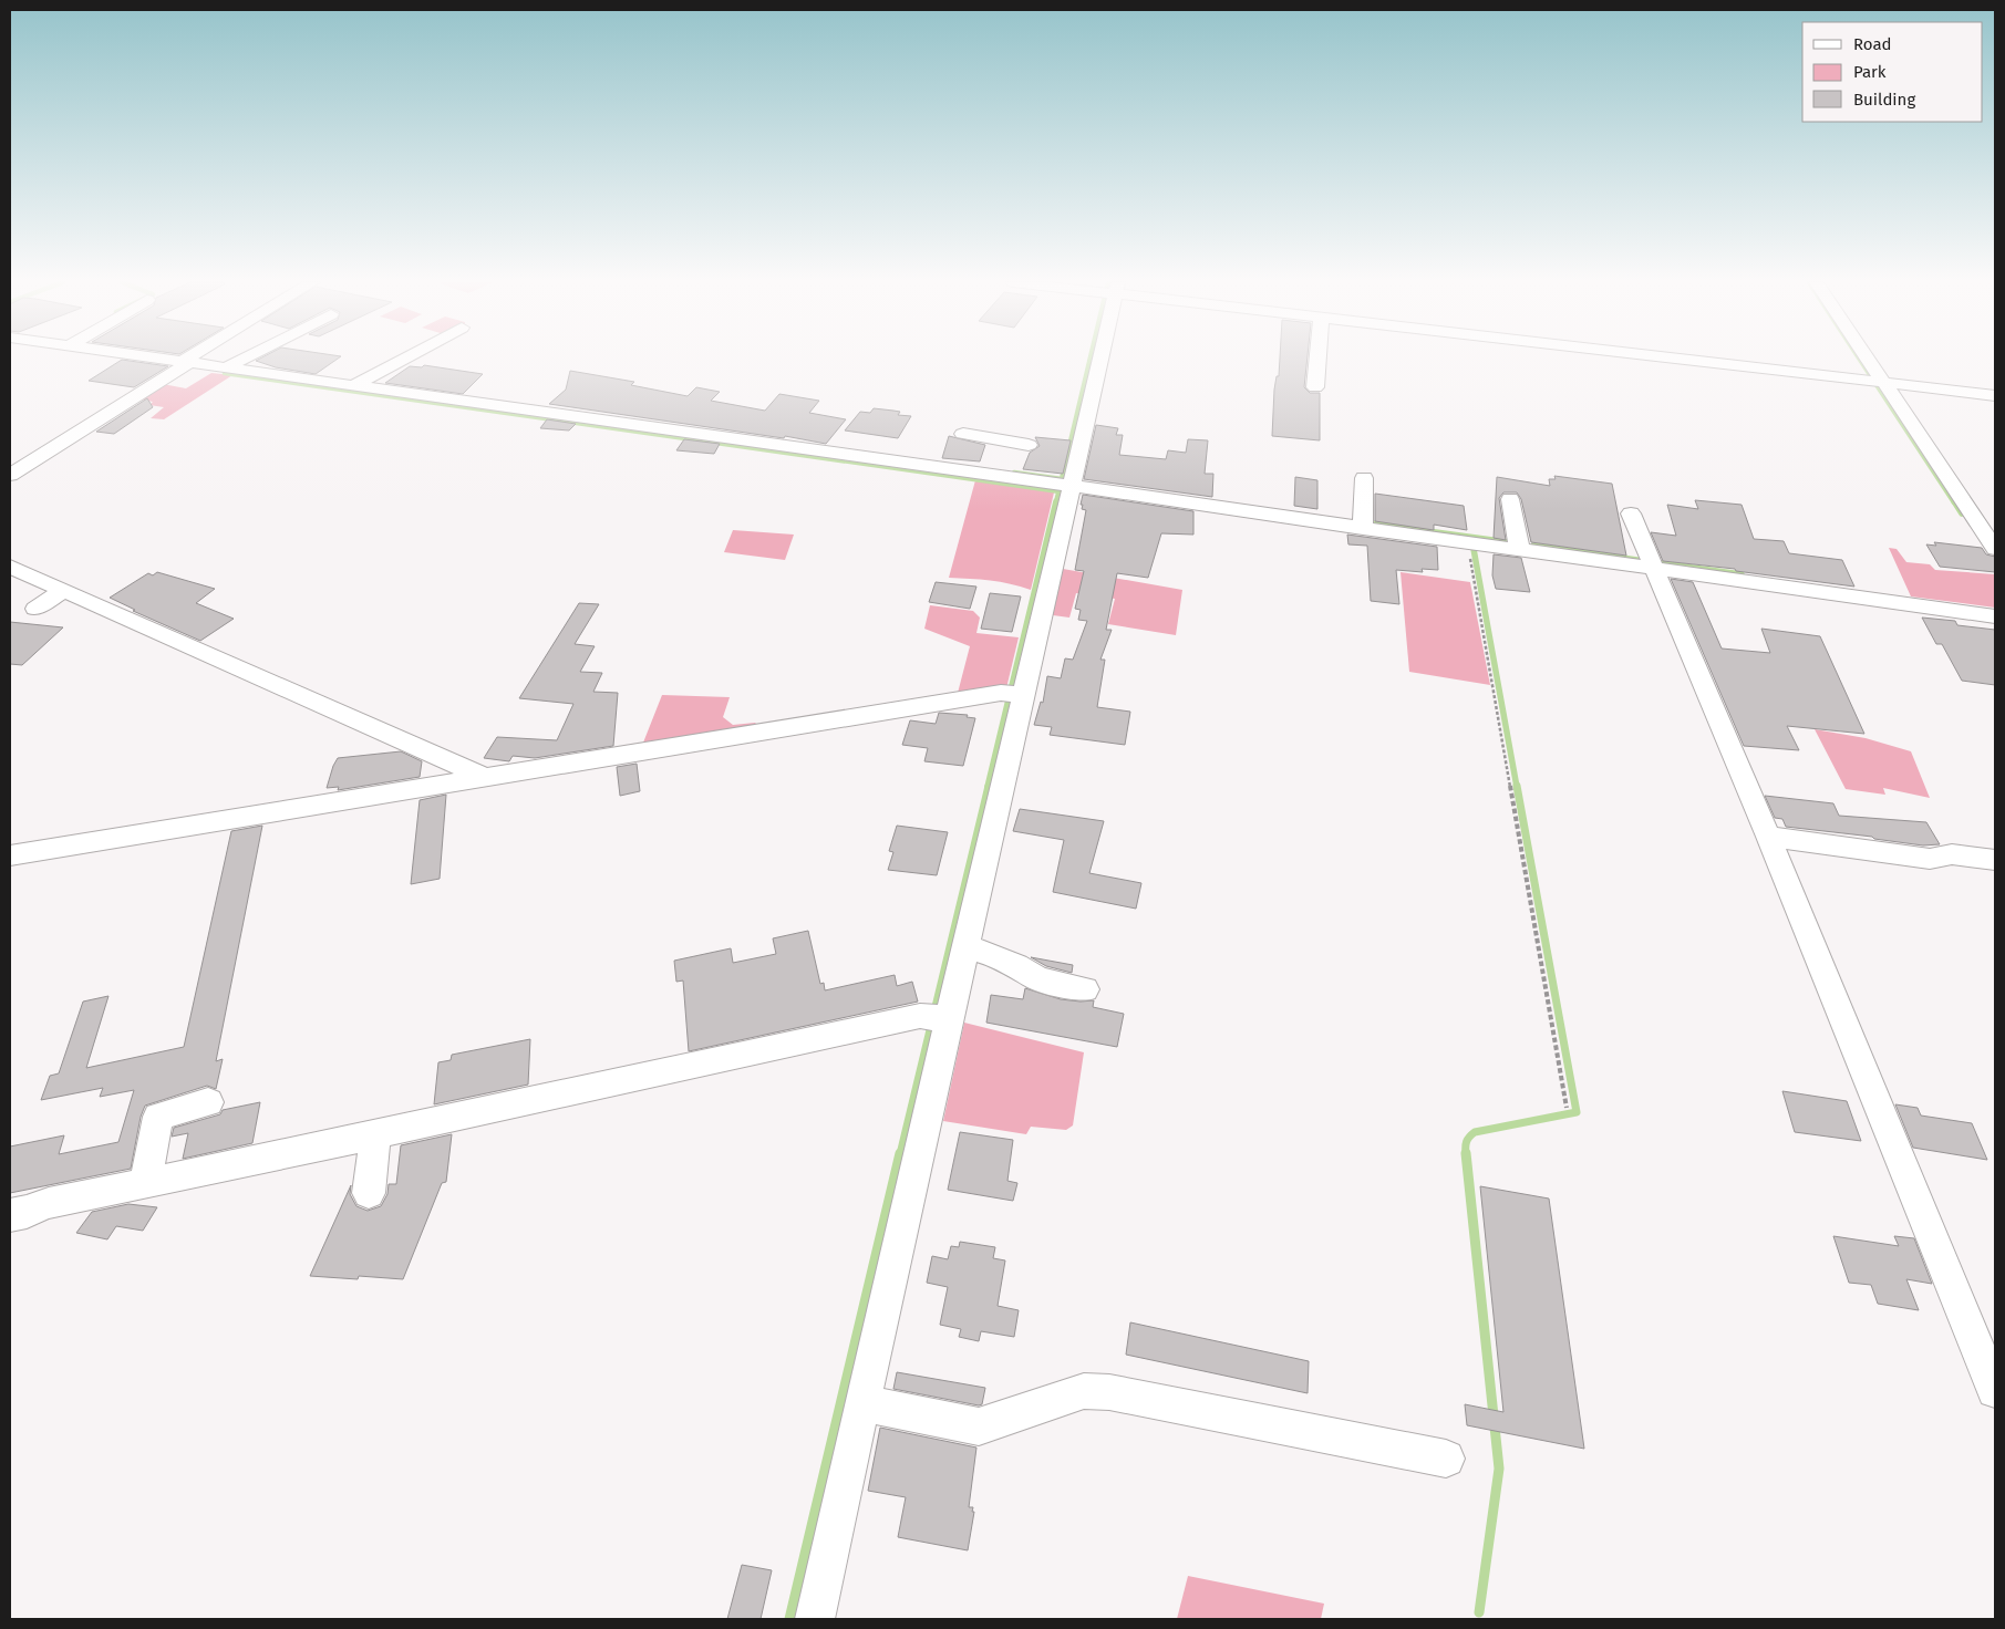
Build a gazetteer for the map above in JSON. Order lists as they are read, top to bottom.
{
  "legend": ["Road", "Park", "Building"]
}
